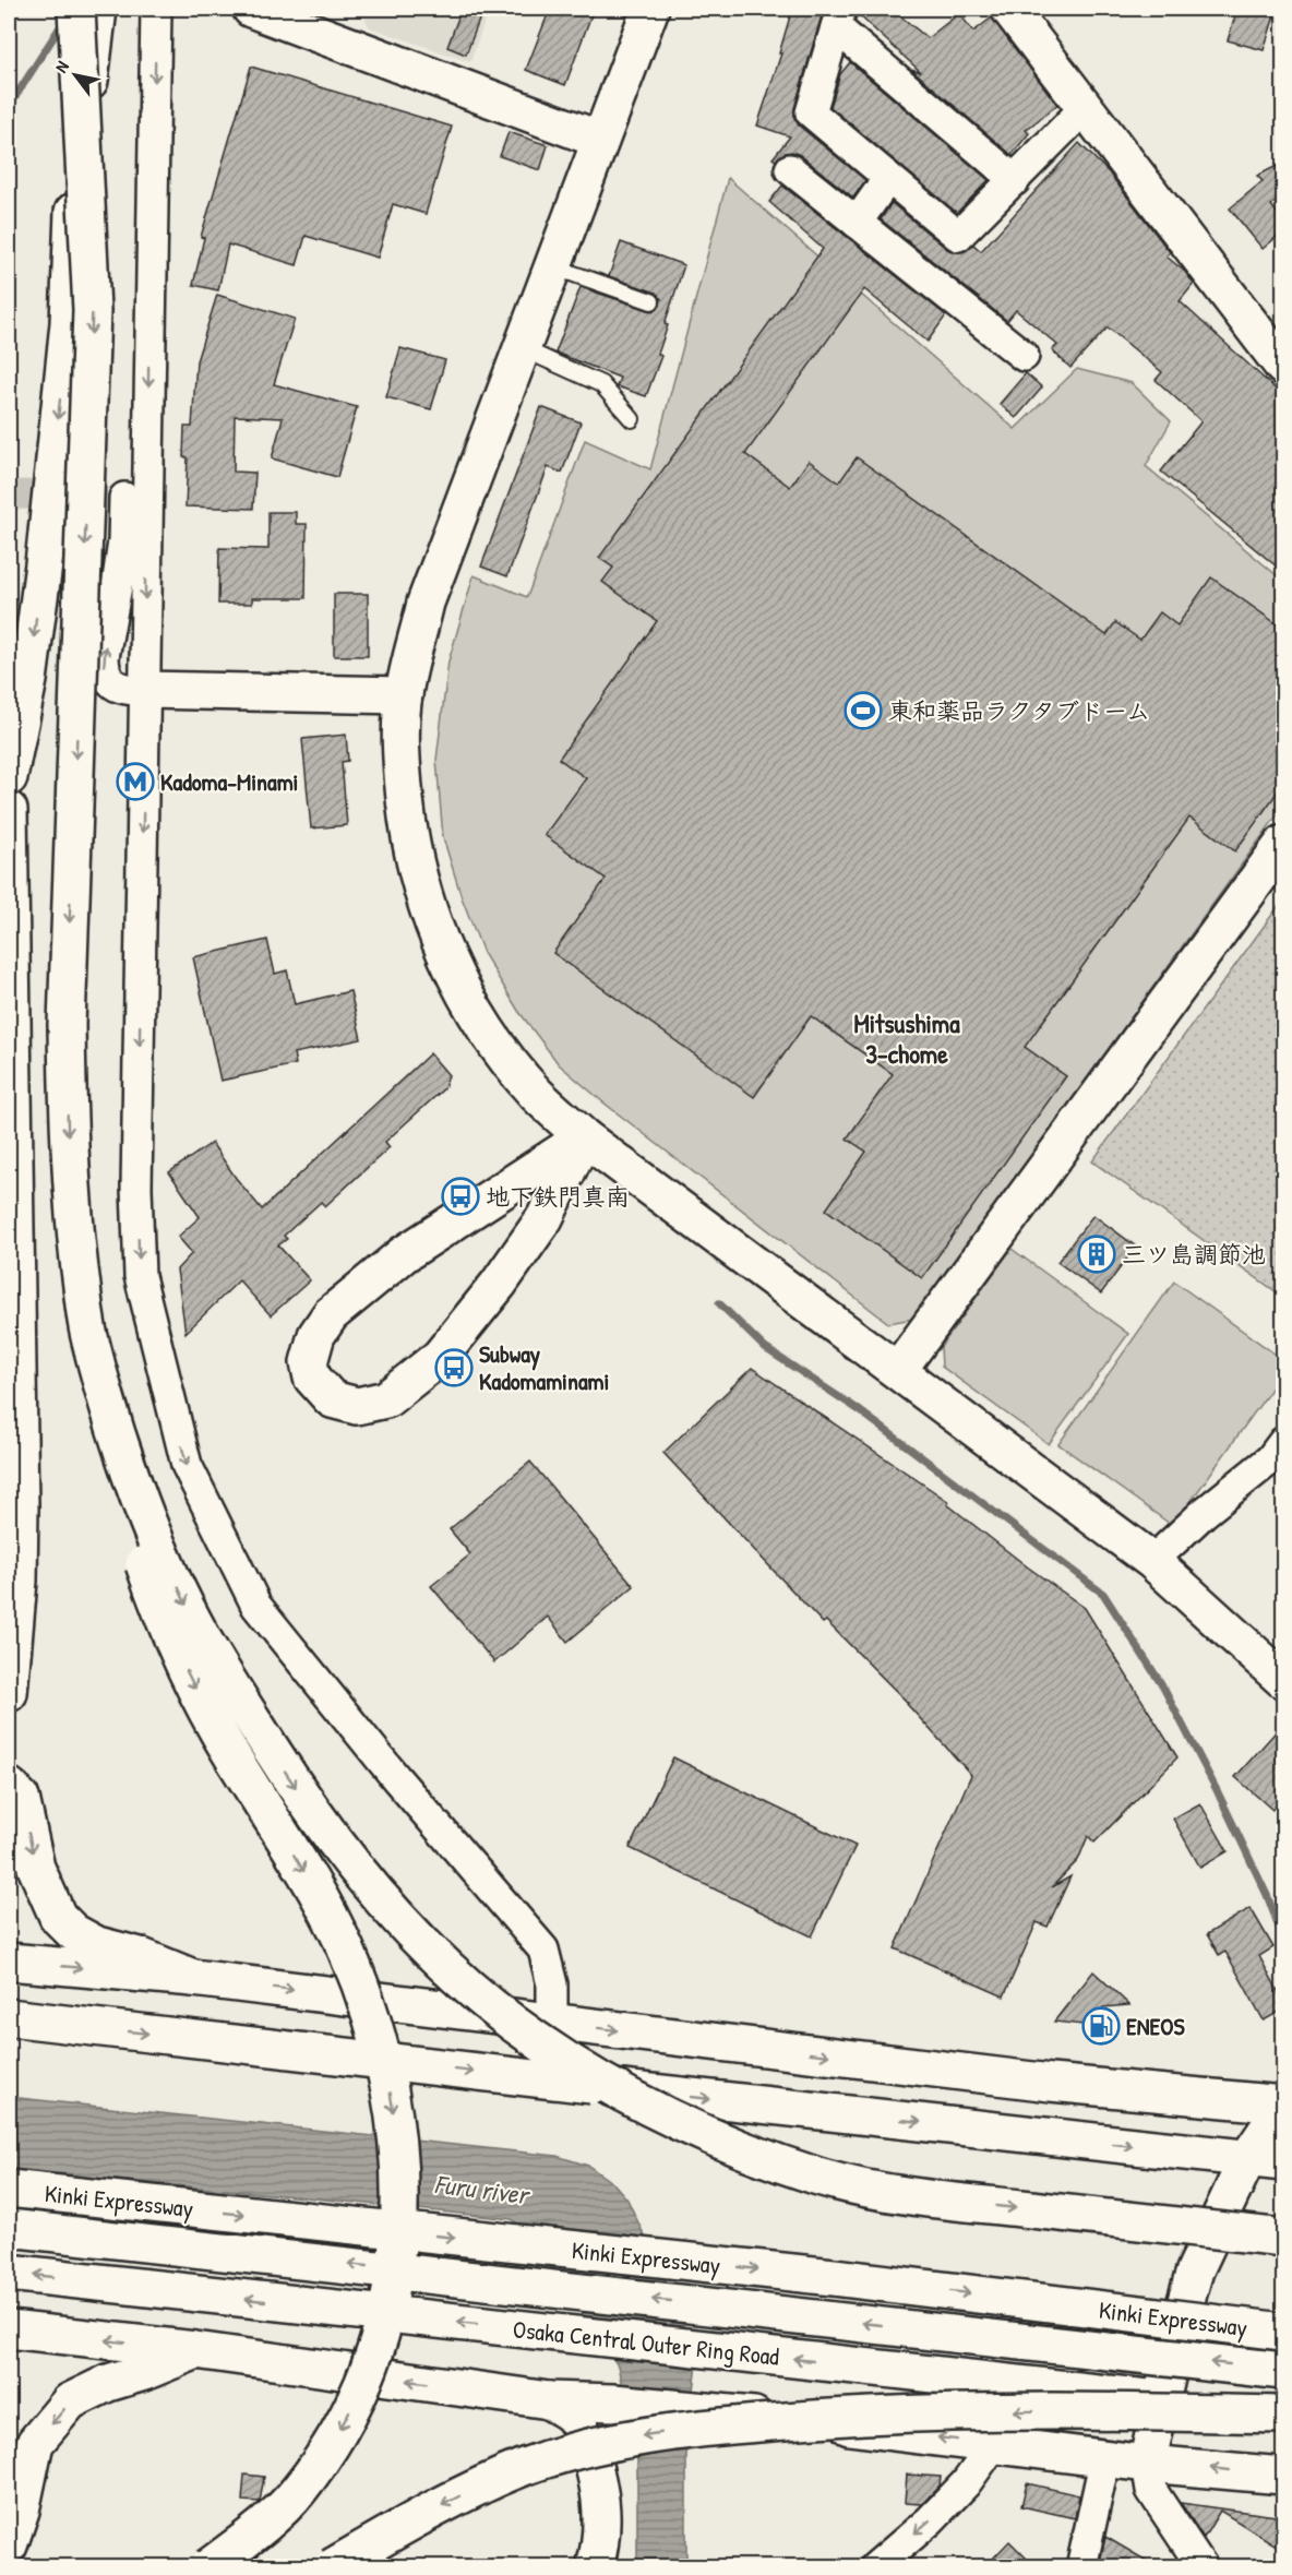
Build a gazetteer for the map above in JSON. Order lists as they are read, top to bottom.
{
  "streets": {
    "main road": ["Kinki Expressway", "Osaka Central Outer Ring Road"]
  },
  "districts": ["Mitsushima 3-chome"],
  "water": ["Furu river"],
  "places": {
    "sports": ["東和薬品ラクタブドーム"],
    "metro station": ["Kadoma-Minami"],
    "bus stop": ["地下鉄門真南", "Subway Kadomaminami"],
    "building": ["三ツ島調節池"],
    "fuel station": ["ENEOS"]
  },
  "north": "top left"
}
